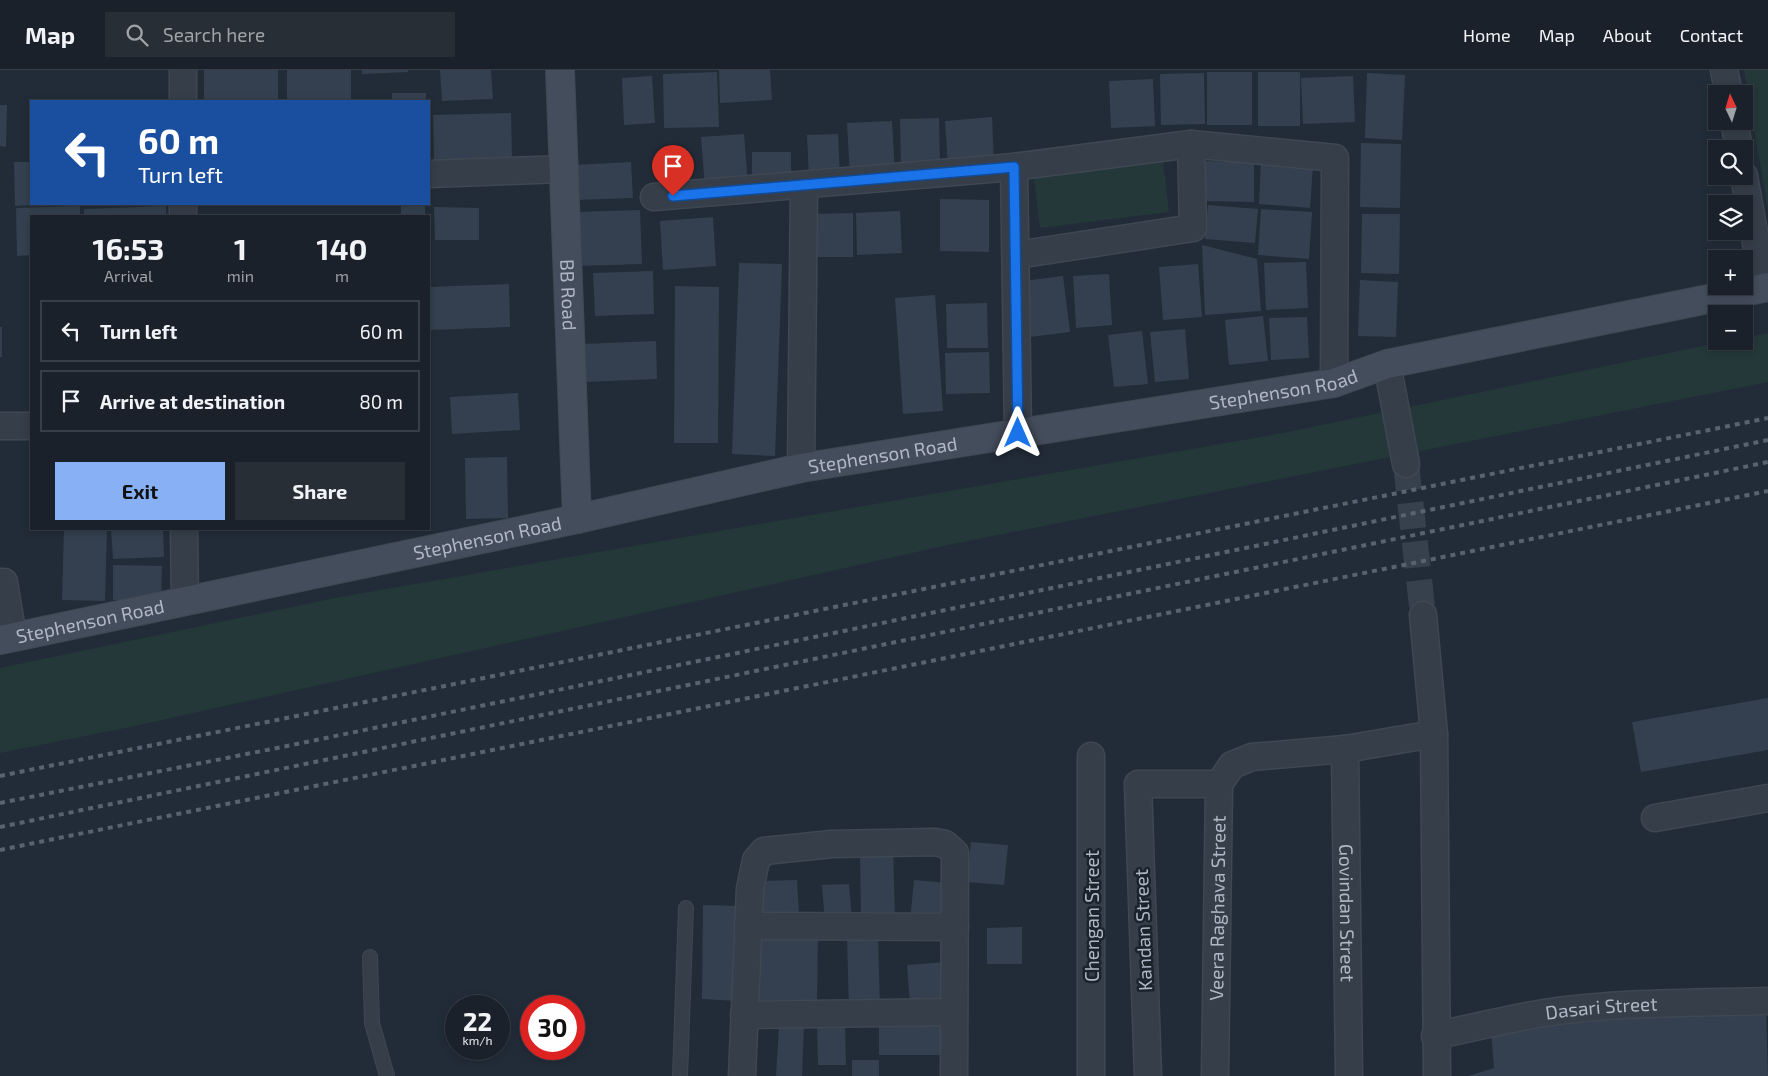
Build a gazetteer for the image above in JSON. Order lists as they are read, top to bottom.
{
  "streets": {
    "main road": ["BB Road", "Stephenson Road"],
    "street": [
      "Veera Raghava Street",
      "Govindan Street",
      "Chengan Street",
      "Kandan Street",
      "Dasari Street"
    ]
  },
  "crossings": [
    ["BB Road", "Stephenson Road"],
    ["Veera Raghava Street", "Kandan Street"]
  ],
  "north": "top",
  "page": {
    "header": "Map",
    "search": "Search here",
    "nav": [
      "Home",
      "Map",
      "About",
      "Contact"
    ],
    "map_buttons": ["+", "−"],
    "turn": ["60 m", "Turn left"],
    "eta": [
      "16:53",
      "Arrival",
      "1",
      "min",
      "140",
      "m"
    ],
    "list": [
      {
        "name": "Turn left",
        "value": "60 m"
      },
      {
        "name": "Arrive at destination",
        "value": "80 m"
      }
    ],
    "buttons": ["Exit", "Share"],
    "speed": "22 km/h",
    "limit": "30"
  }
}
